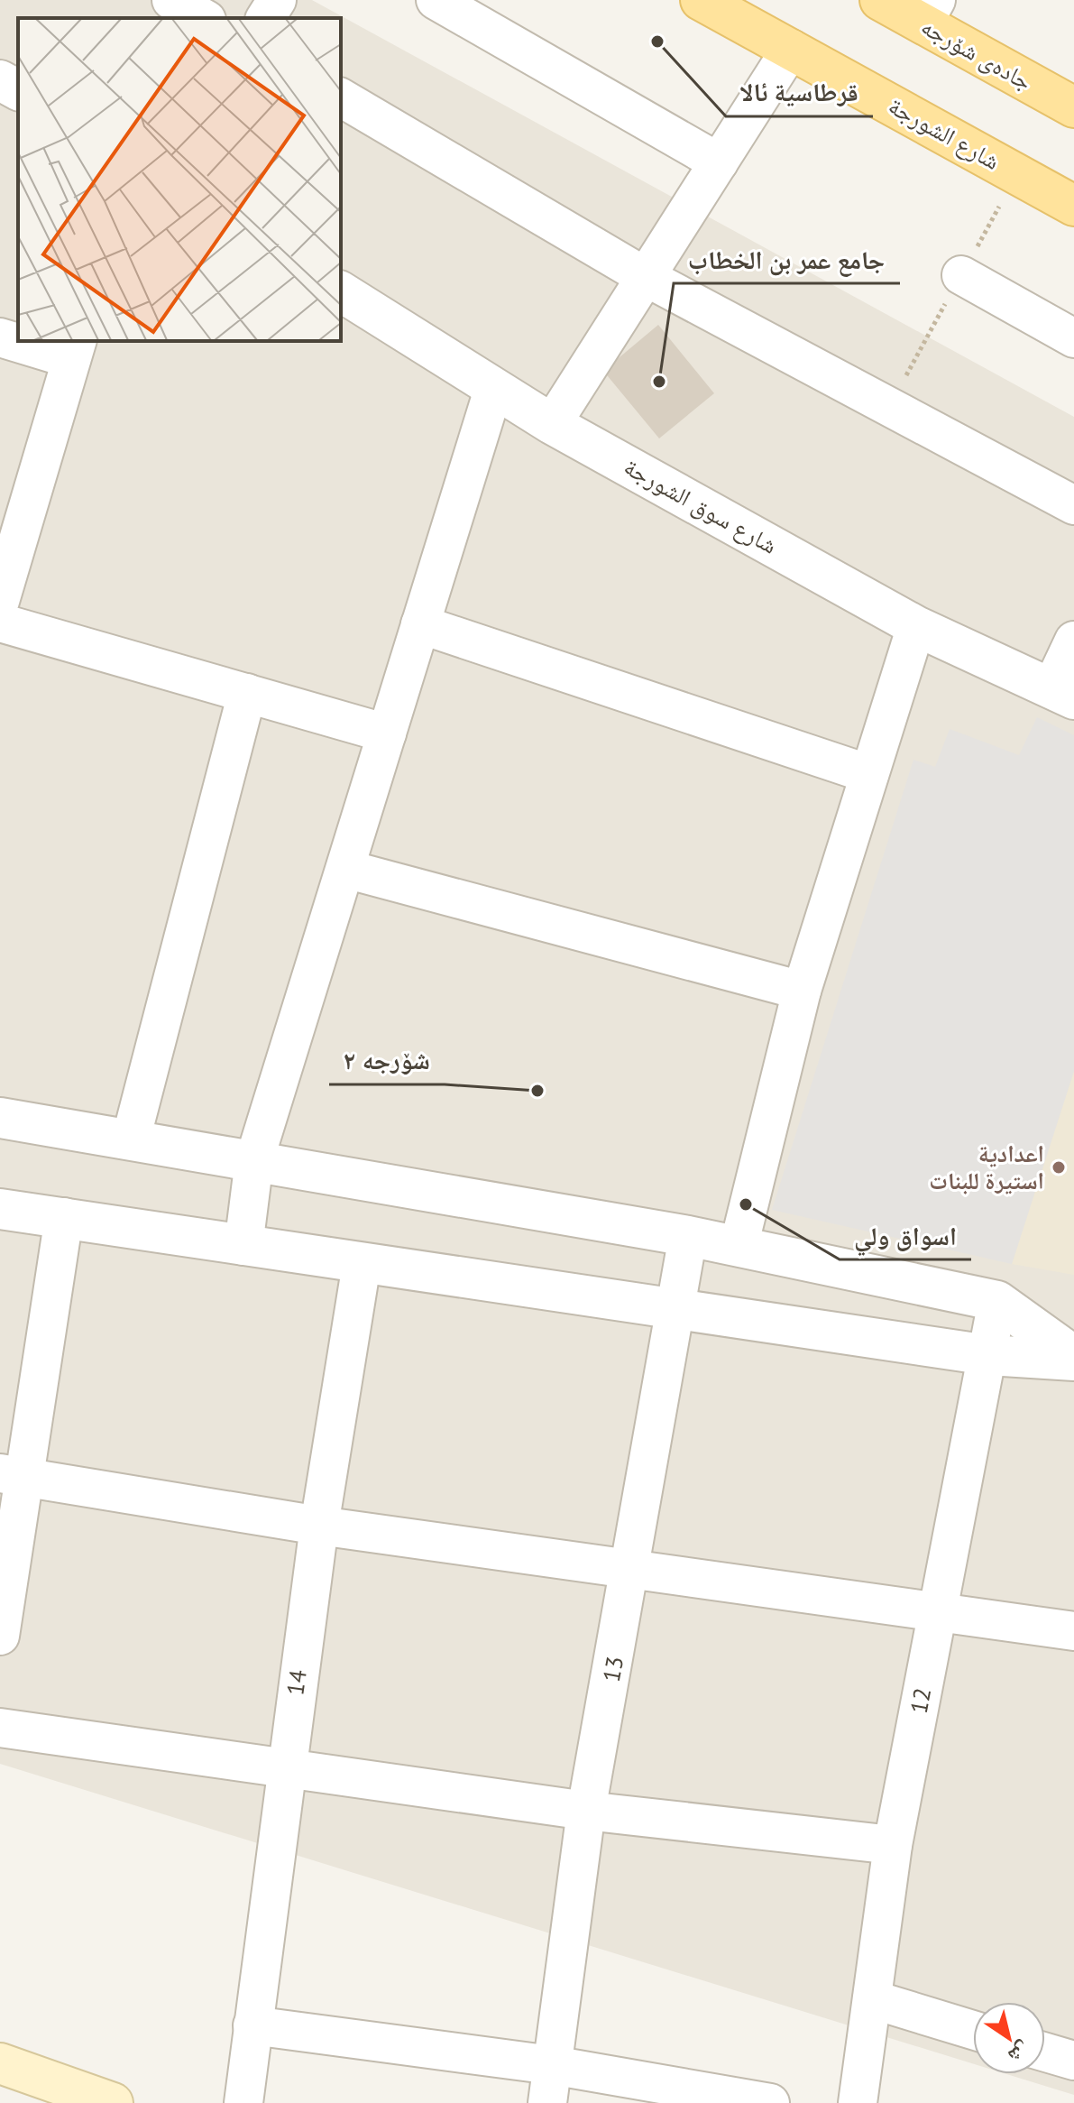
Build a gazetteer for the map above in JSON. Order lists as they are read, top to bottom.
{
  "streets": {
    "main road": ["جادەی شۆرجە", "شارع الشورجة"],
    "street": [
      "شارع سوق الشورجة",
      "13",
      "14",
      "12"
    ]
  },
  "places": [
    "قرطاسية ئالا",
    "جامع عمر بن الخطاب",
    "شۆرجە ٢",
    "اعدادية استيرة للبنات",
    "اسواق ولي"
  ],
  "north": "bottom right"
}
